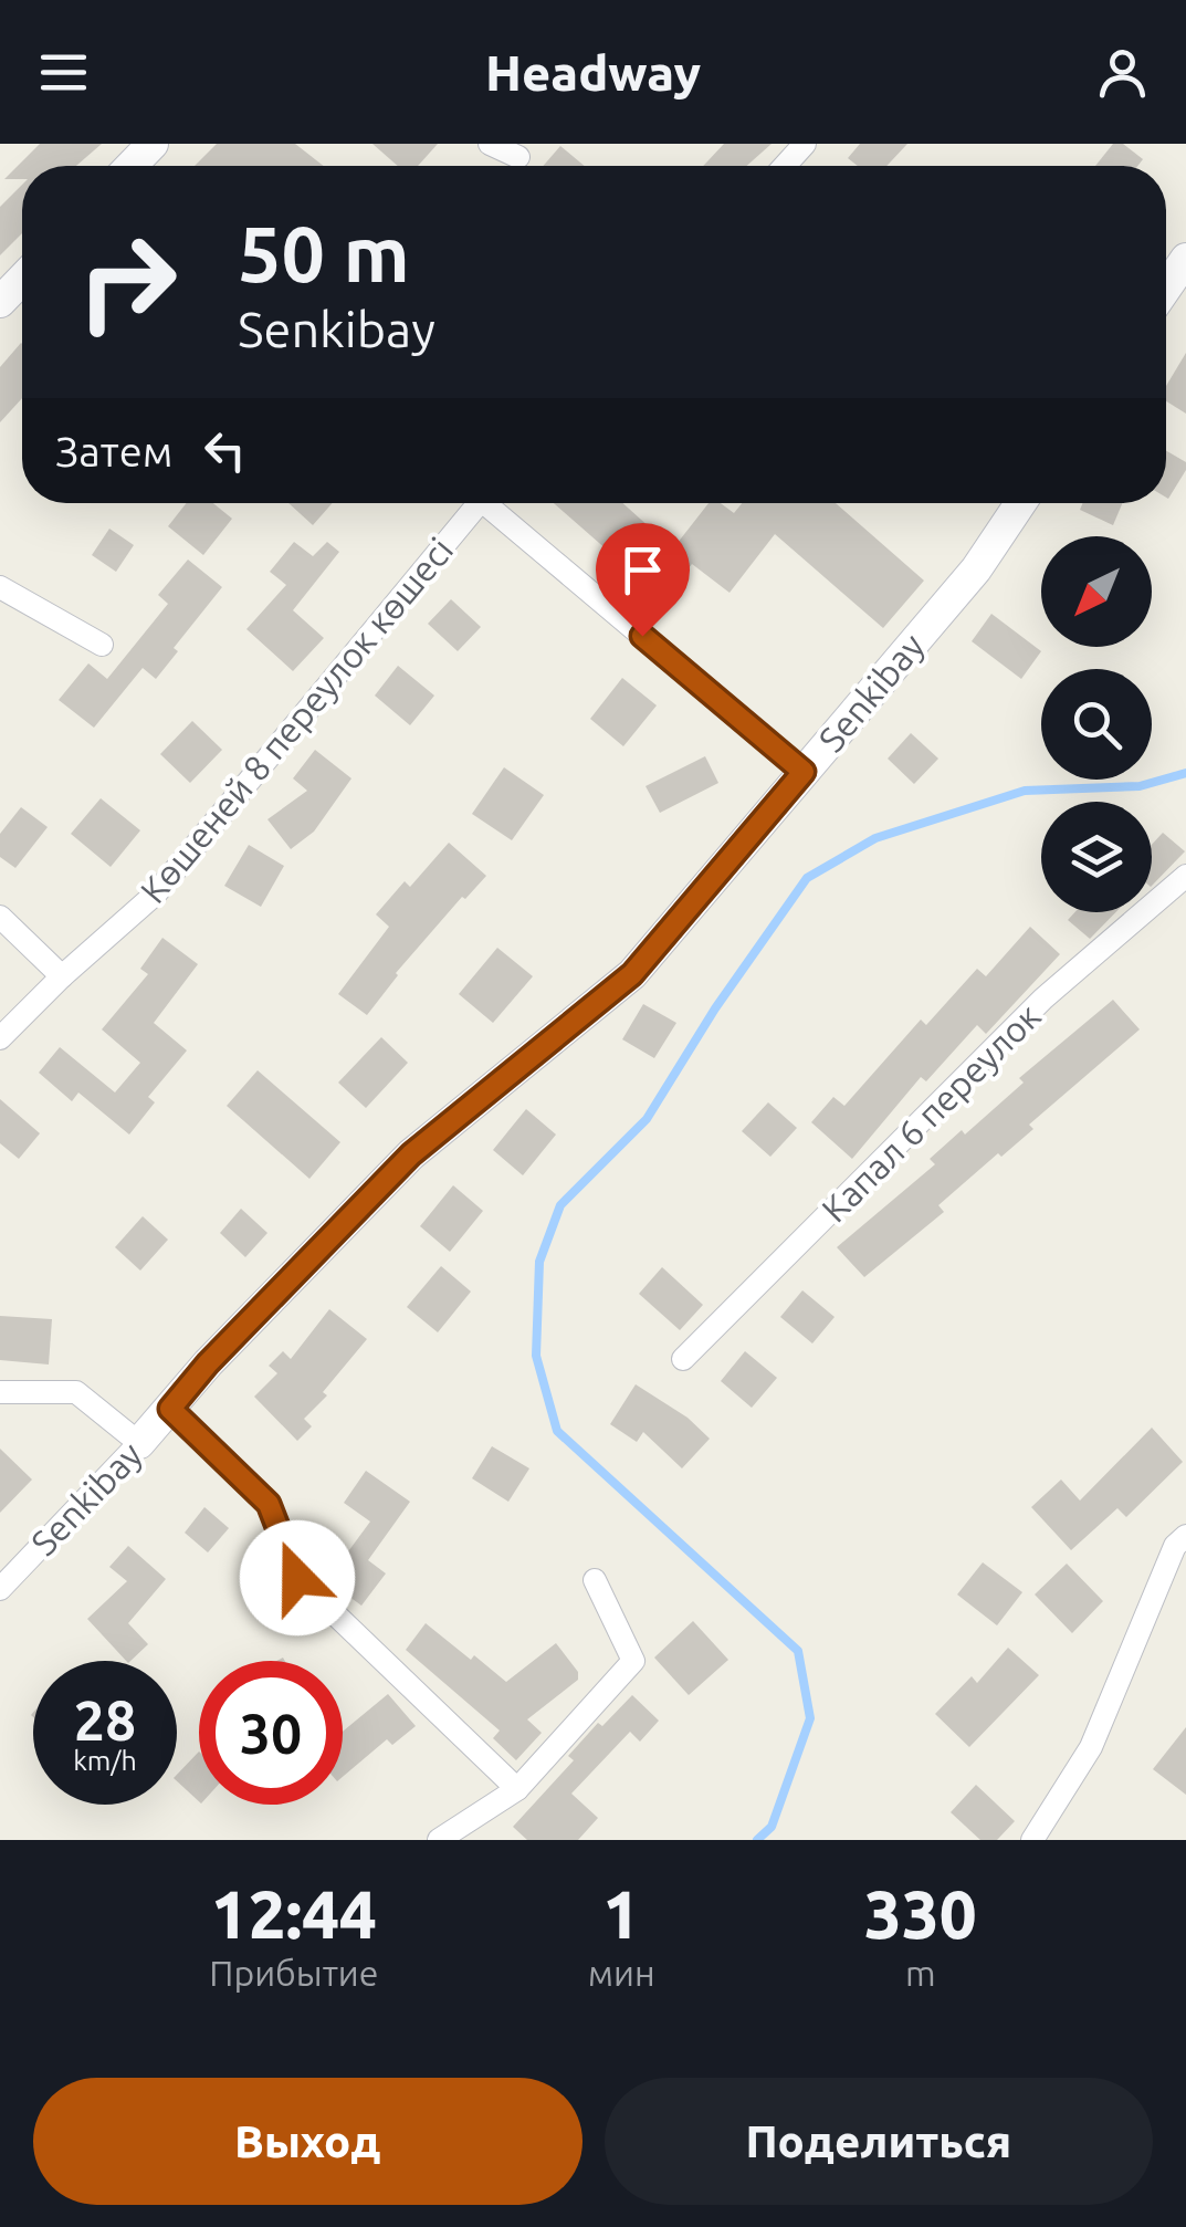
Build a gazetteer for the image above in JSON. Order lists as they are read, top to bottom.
{
  "streets": {
    "street": ["Senkibay", "Көшеней 8 переулок көшесі", "Капал 6 переулок"]
  },
  "north": "bottom left",
  "page": {
    "header": "Headway",
    "turn": ["50 m", "Senkibay"],
    "then": "Затем",
    "speed": "28 km/h",
    "limit": "30",
    "eta": [
      "12:44",
      "Прибытие",
      "1",
      "мин",
      "330",
      "m"
    ],
    "buttons": ["Выход", "Поделиться"]
  }
}
